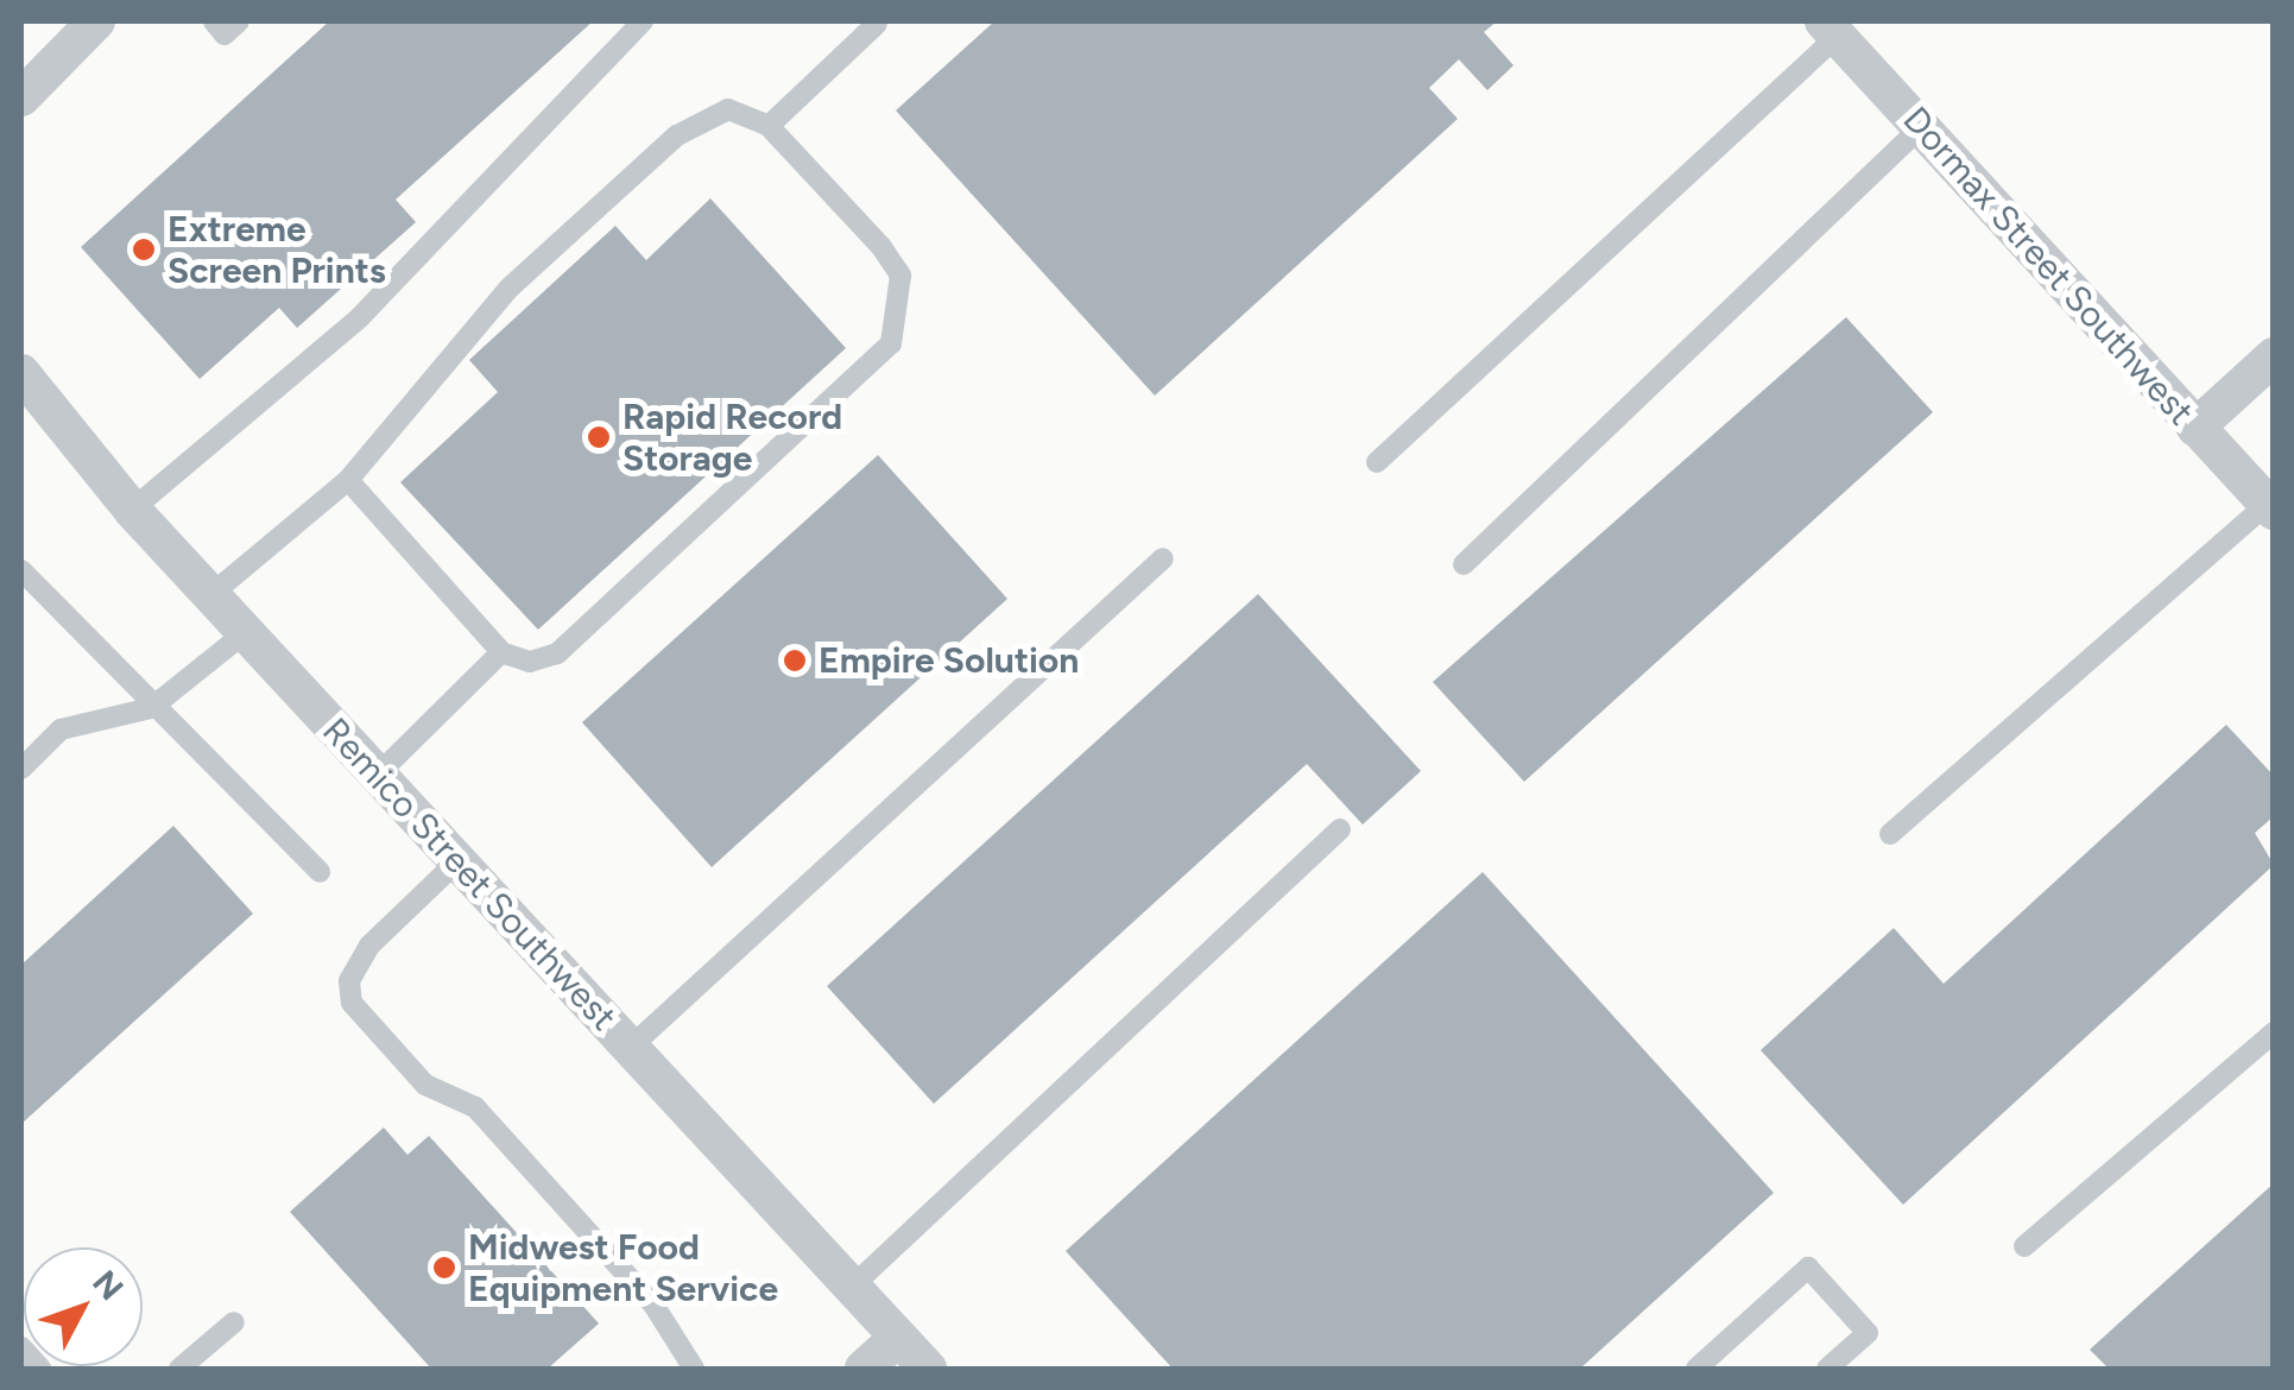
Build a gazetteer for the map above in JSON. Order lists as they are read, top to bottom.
{
  "streets": {
    "street": ["Dormax Street Southwest", "Remico Street Southwest"]
  },
  "places": [
    "Extreme Screen Prints",
    "Rapid Record Storage",
    "Empire Solution",
    "Midwest Food Equipment Service"
  ],
  "north": "top right"
}
